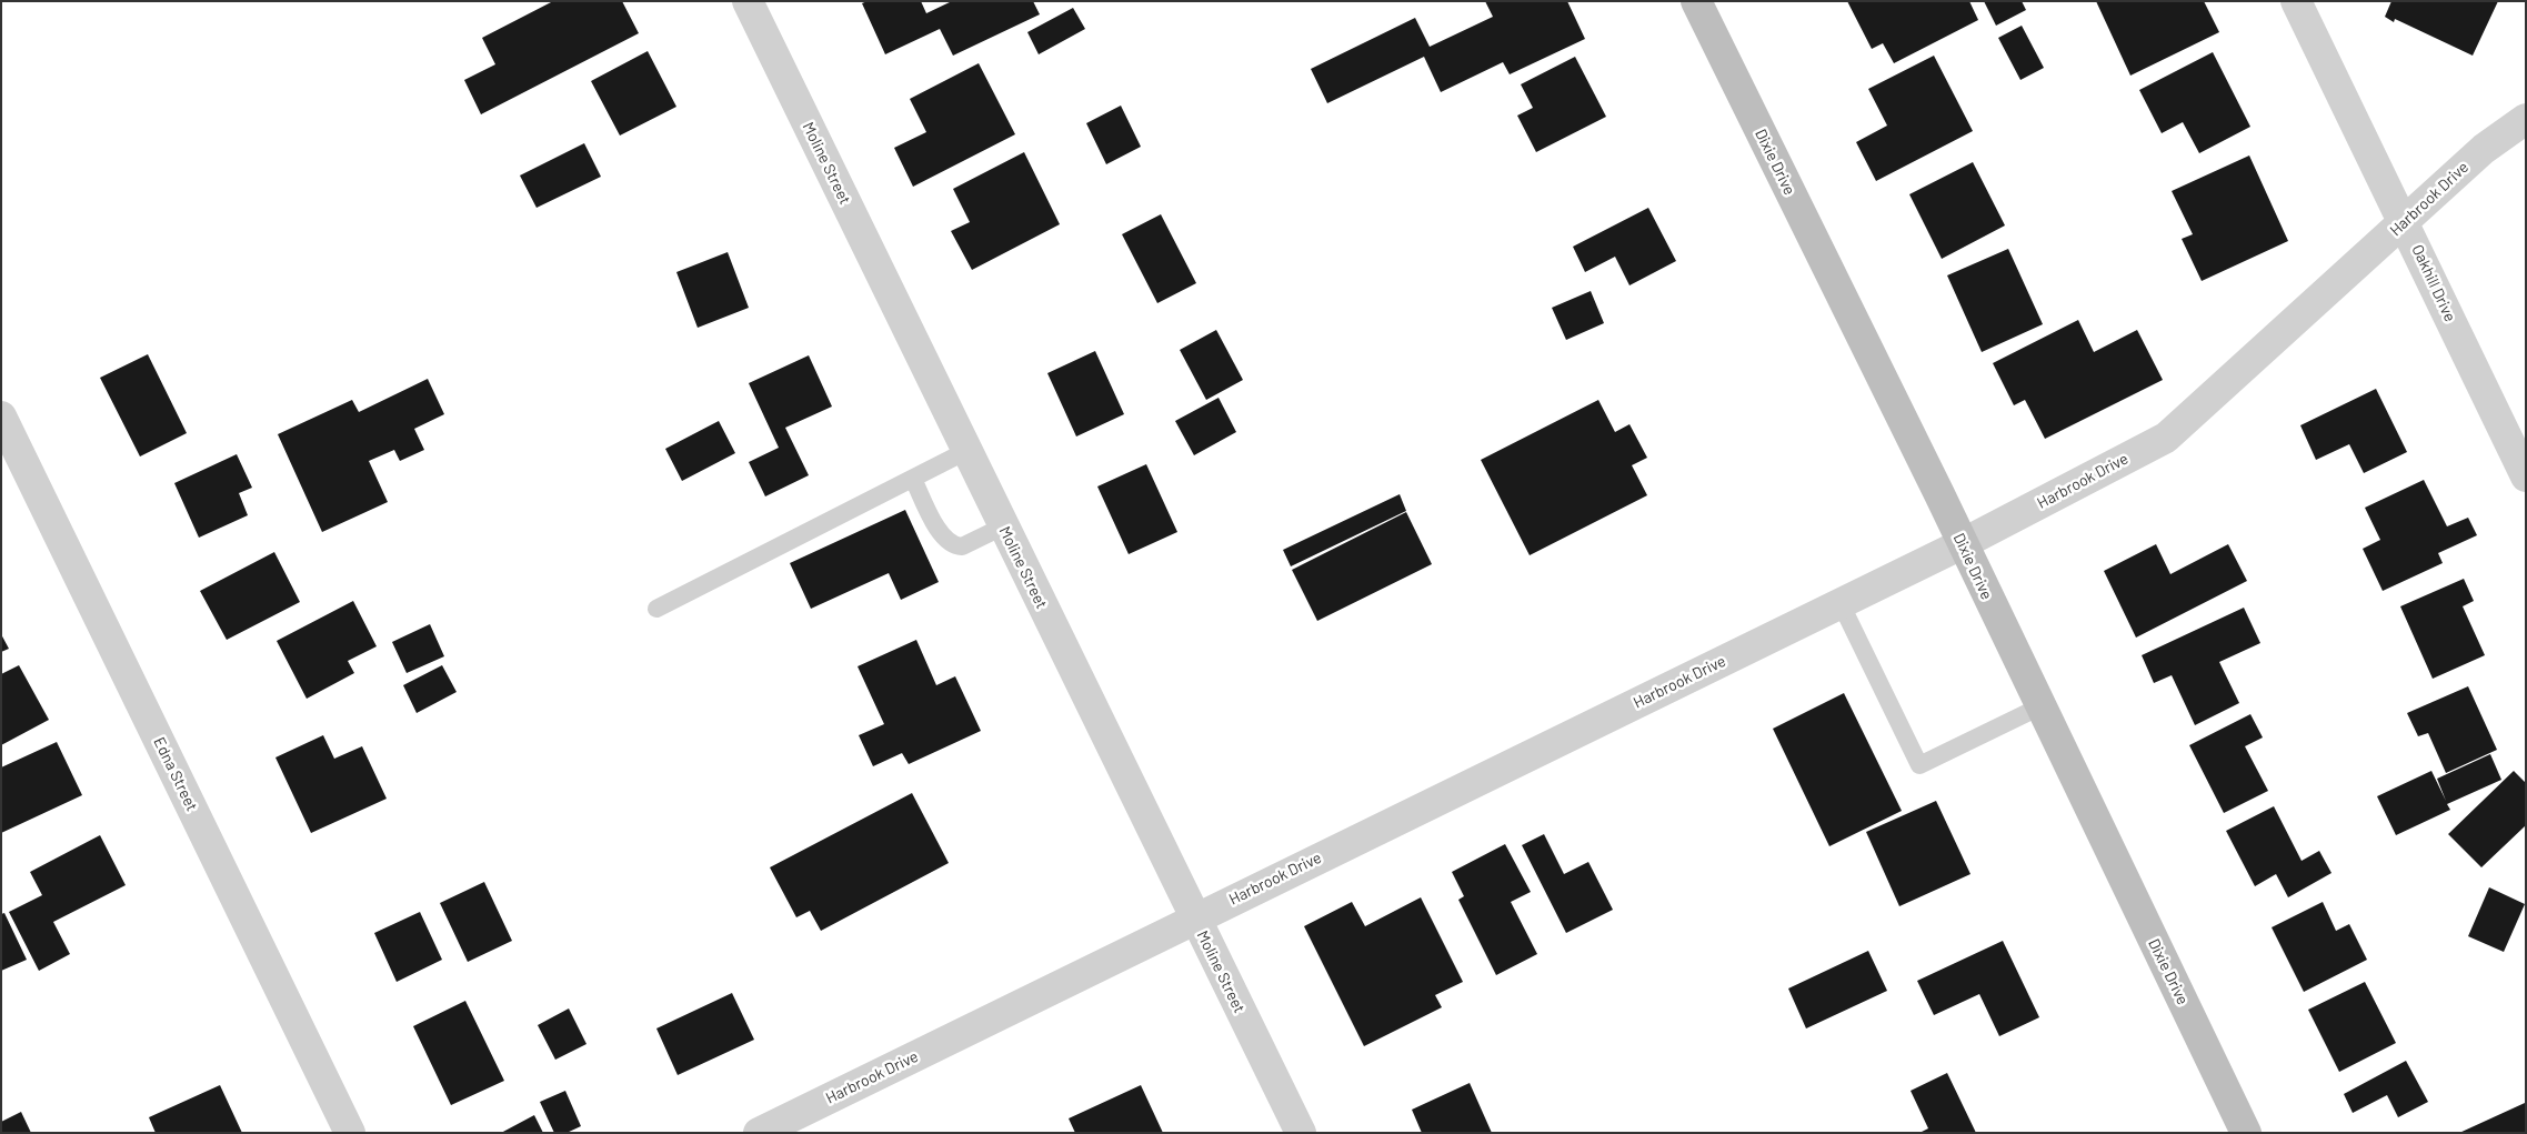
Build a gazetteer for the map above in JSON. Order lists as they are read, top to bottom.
{
  "streets": {
    "street": [
      "Dixie Drive",
      "Moline Street",
      "Harbrook Drive",
      "Oakhill Drive",
      "Edna Street"
    ]
  },
  "crossings": [
    ["Dixie Drive", "Harbrook Drive"],
    ["Moline Street", "Harbrook Drive"],
    ["Harbrook Drive", "Oakhill Drive"]
  ]
}
